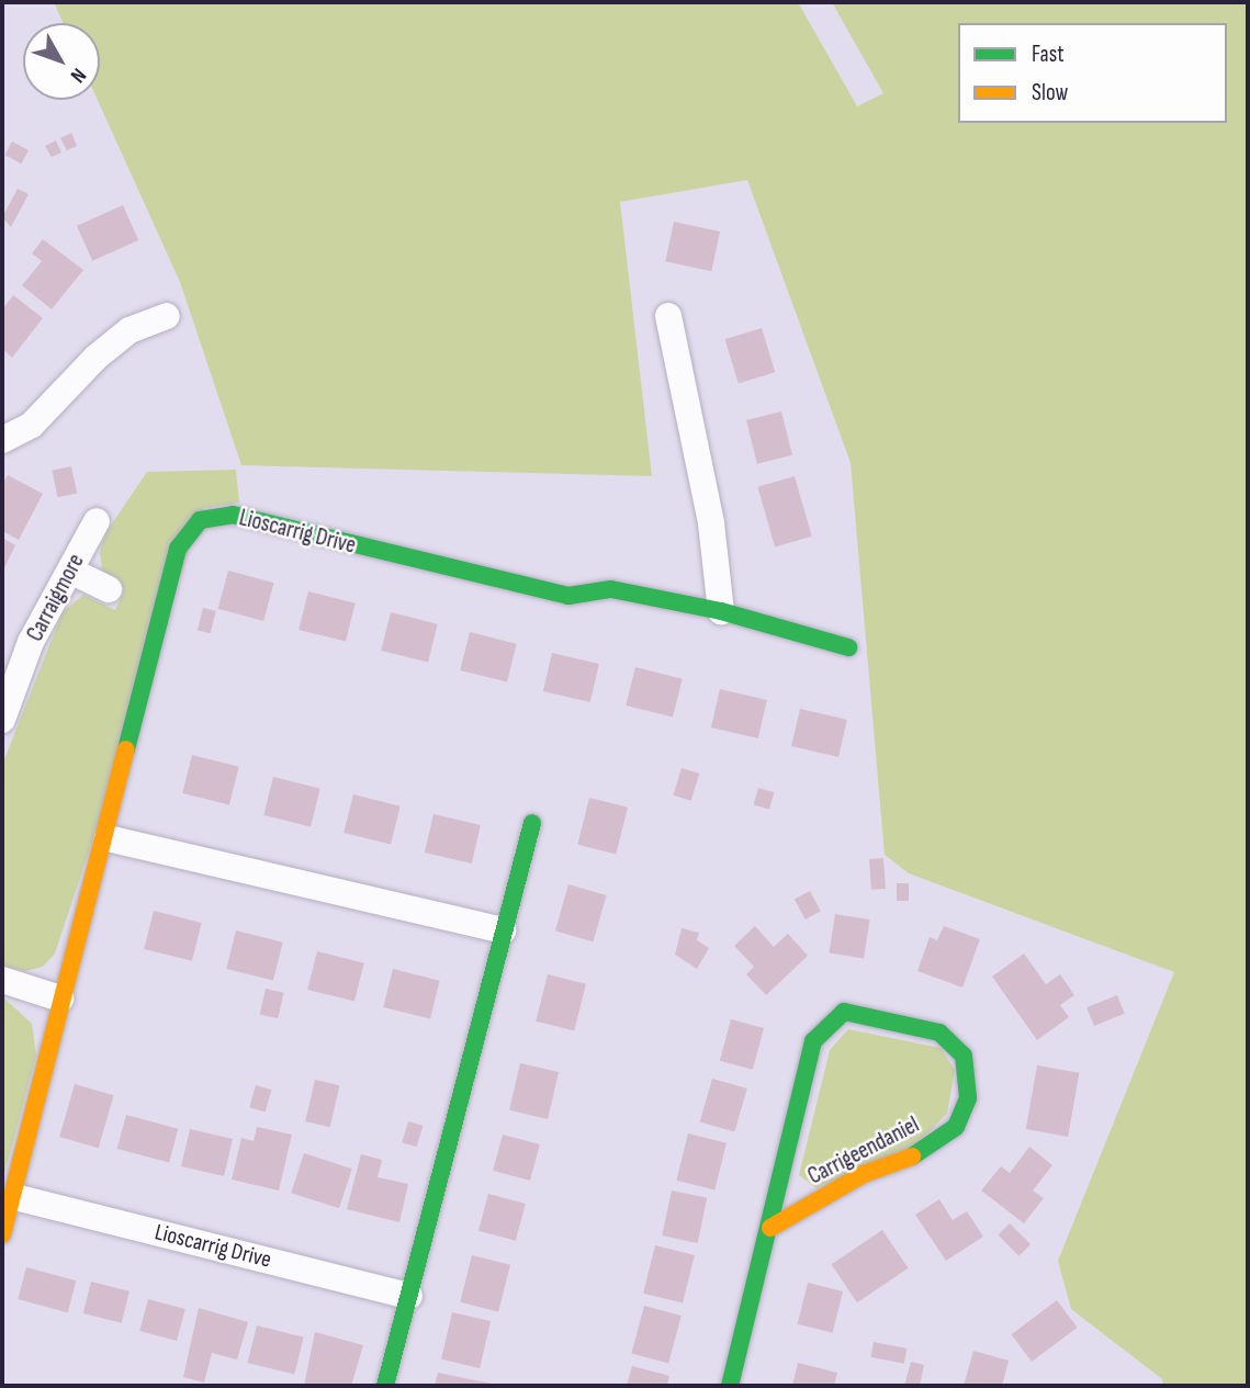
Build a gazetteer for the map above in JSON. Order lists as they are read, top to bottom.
{
  "streets": {
    "street": ["Lioscarrig Drive", "Carraigmore", "Carrigeendaniel"]
  },
  "legend": ["Fast", "Slow"],
  "north": "bottom right"
}
